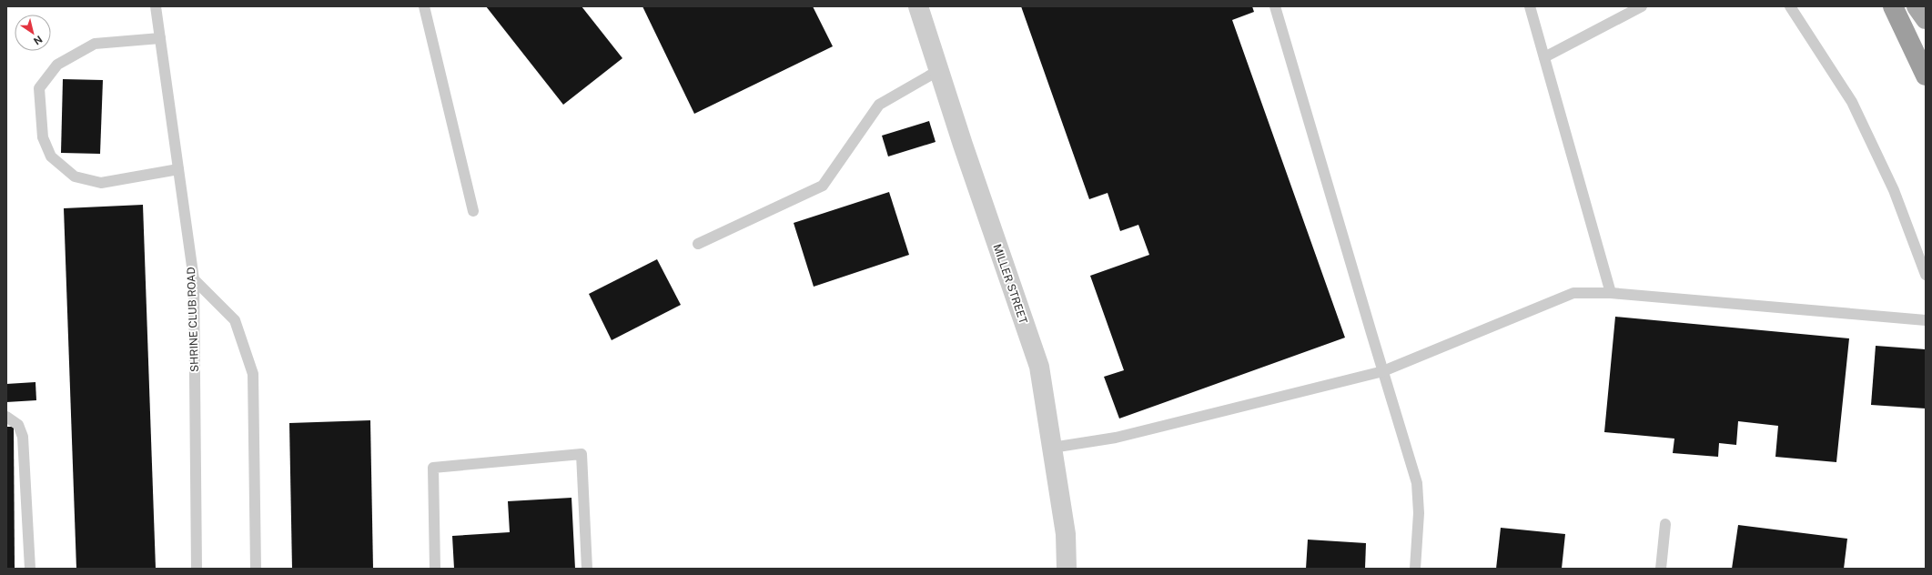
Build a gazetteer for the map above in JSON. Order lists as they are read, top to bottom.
{
  "streets": {
    "street": ["MILLER STREET"],
    "lane": ["SHRINE CLUB ROAD"]
  },
  "north": "bottom right"
}
